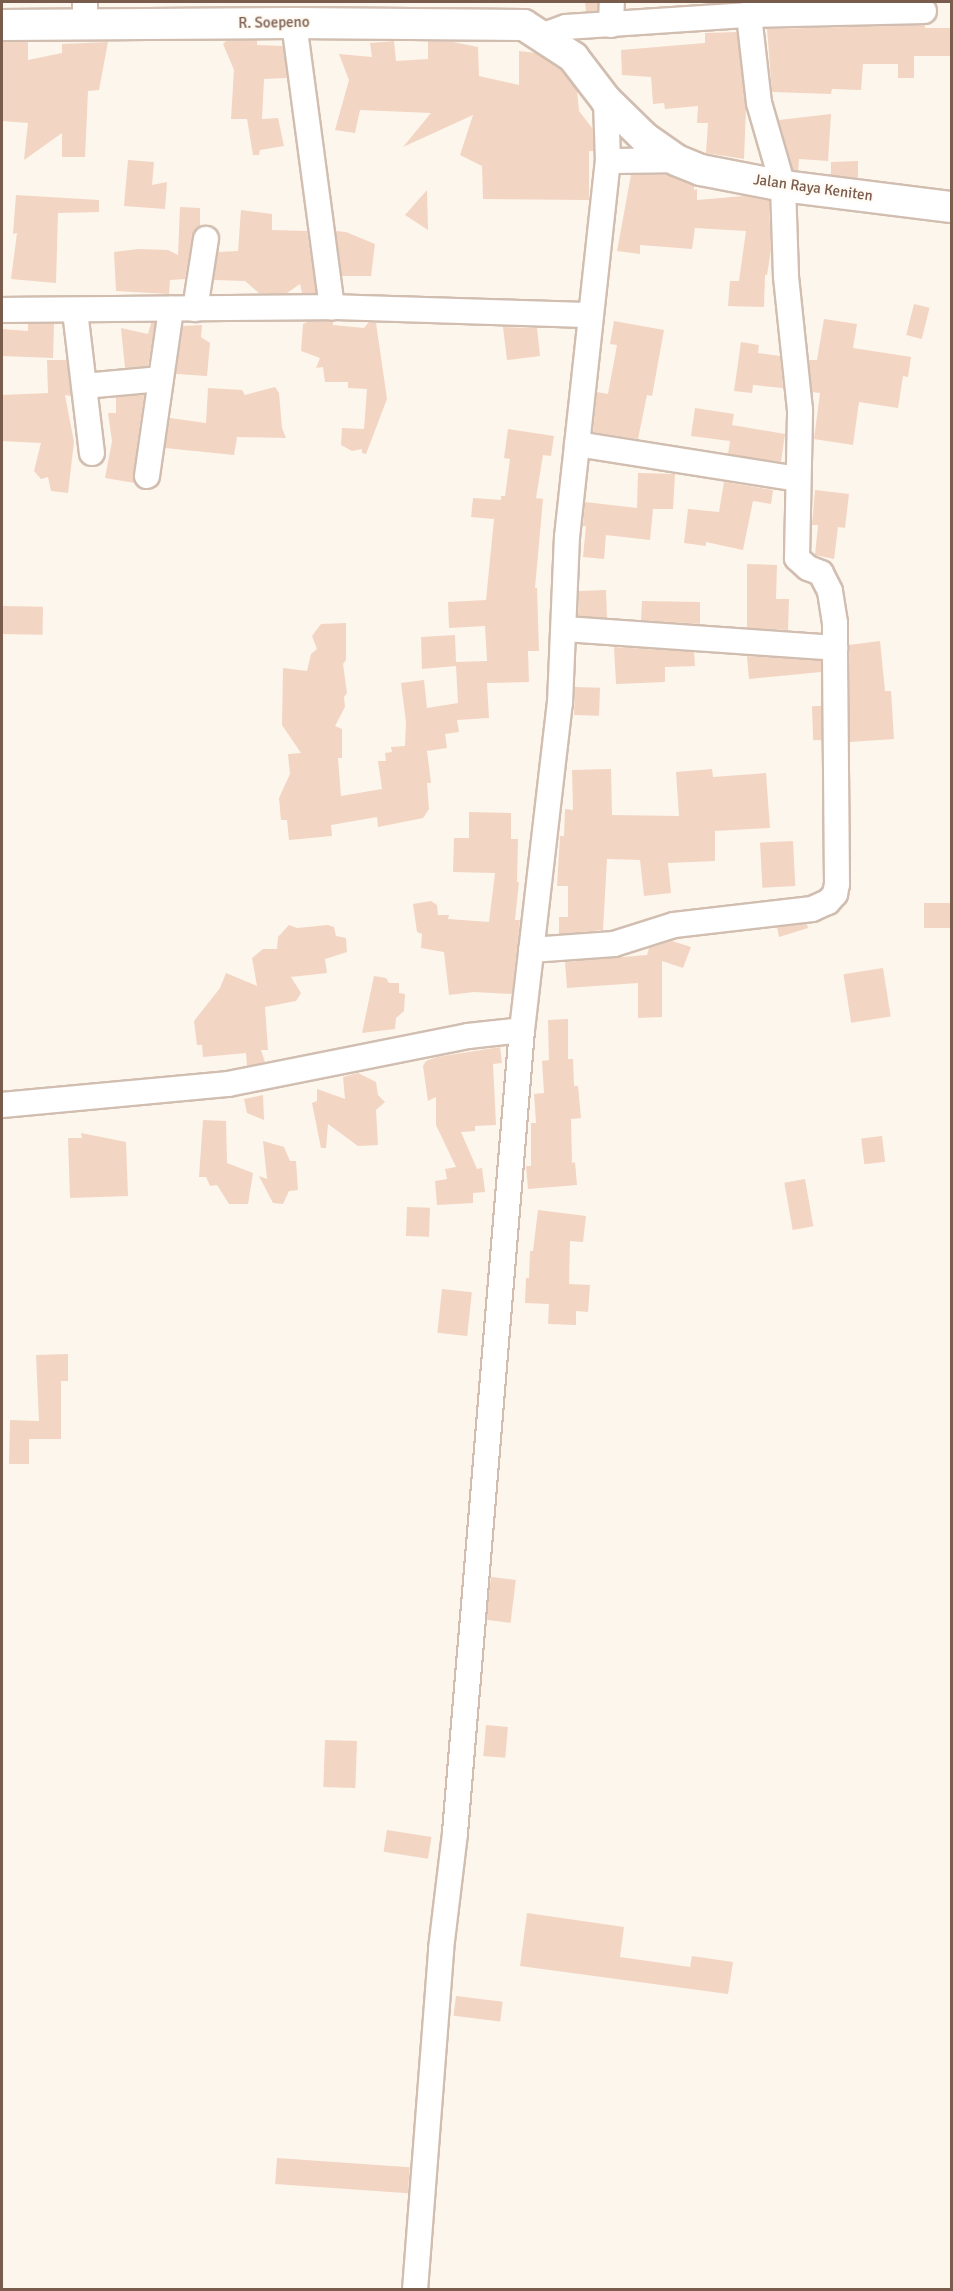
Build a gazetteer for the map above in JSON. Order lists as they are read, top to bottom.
{
  "streets": {
    "street": ["R. Soepeno", "Jalan Raya Keniten"]
  },
  "crossings": [
    ["R. Soepeno", "Jalan Raya Keniten"]
  ]
}
